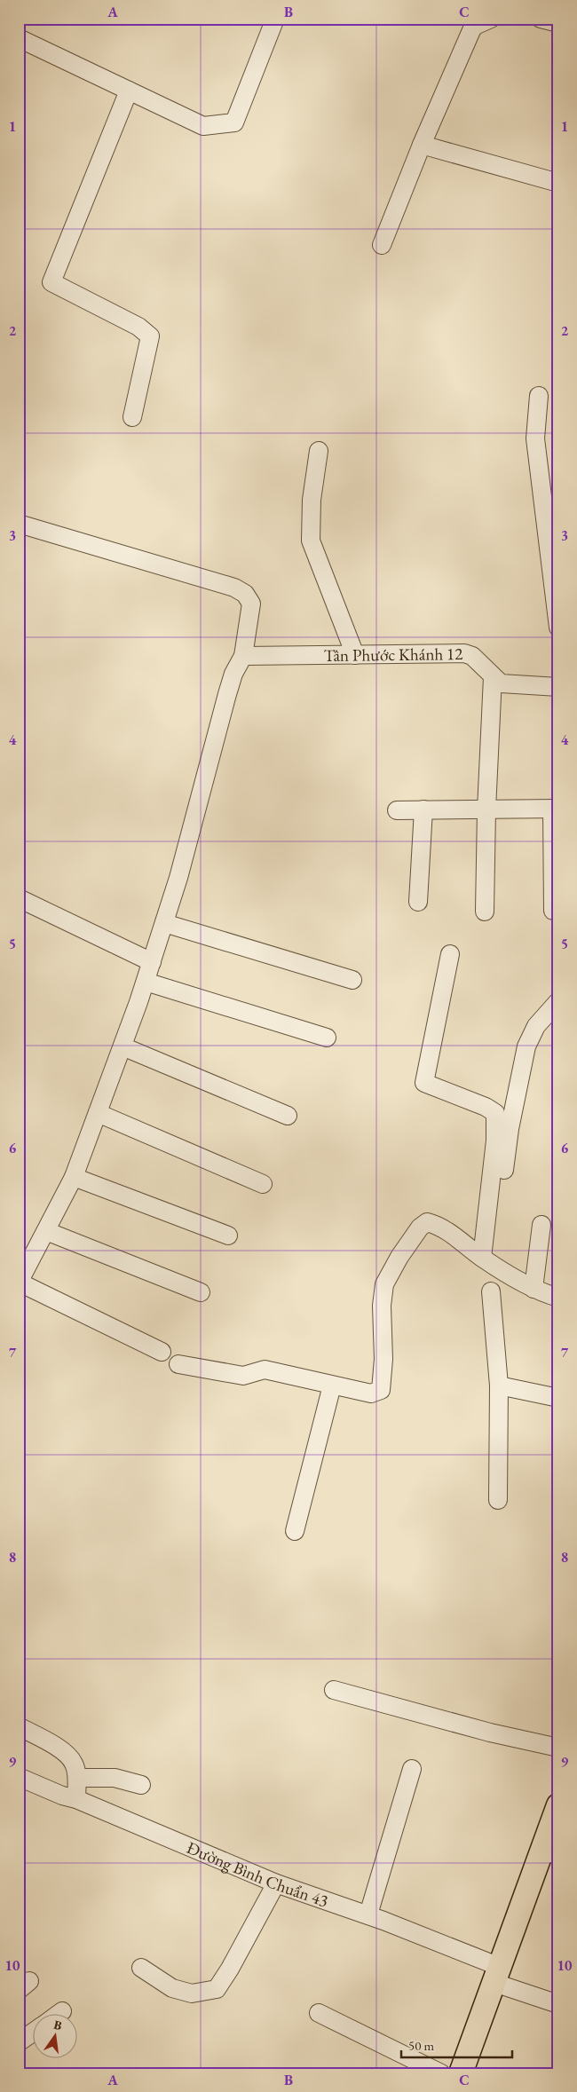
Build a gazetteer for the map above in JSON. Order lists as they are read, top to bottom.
{
  "streets": {
    "street": ["Tân Phước Khánh 12", "Đường Bình Chuẩn 43"]
  },
  "scale_bar": "50 m",
  "north": "top",
  "grid": {
    "columns": ["A", "B", "C"],
    "rows": [
      "1",
      "2",
      "3",
      "4",
      "5",
      "6",
      "7",
      "8",
      "9",
      "10"
    ]
  }
}
